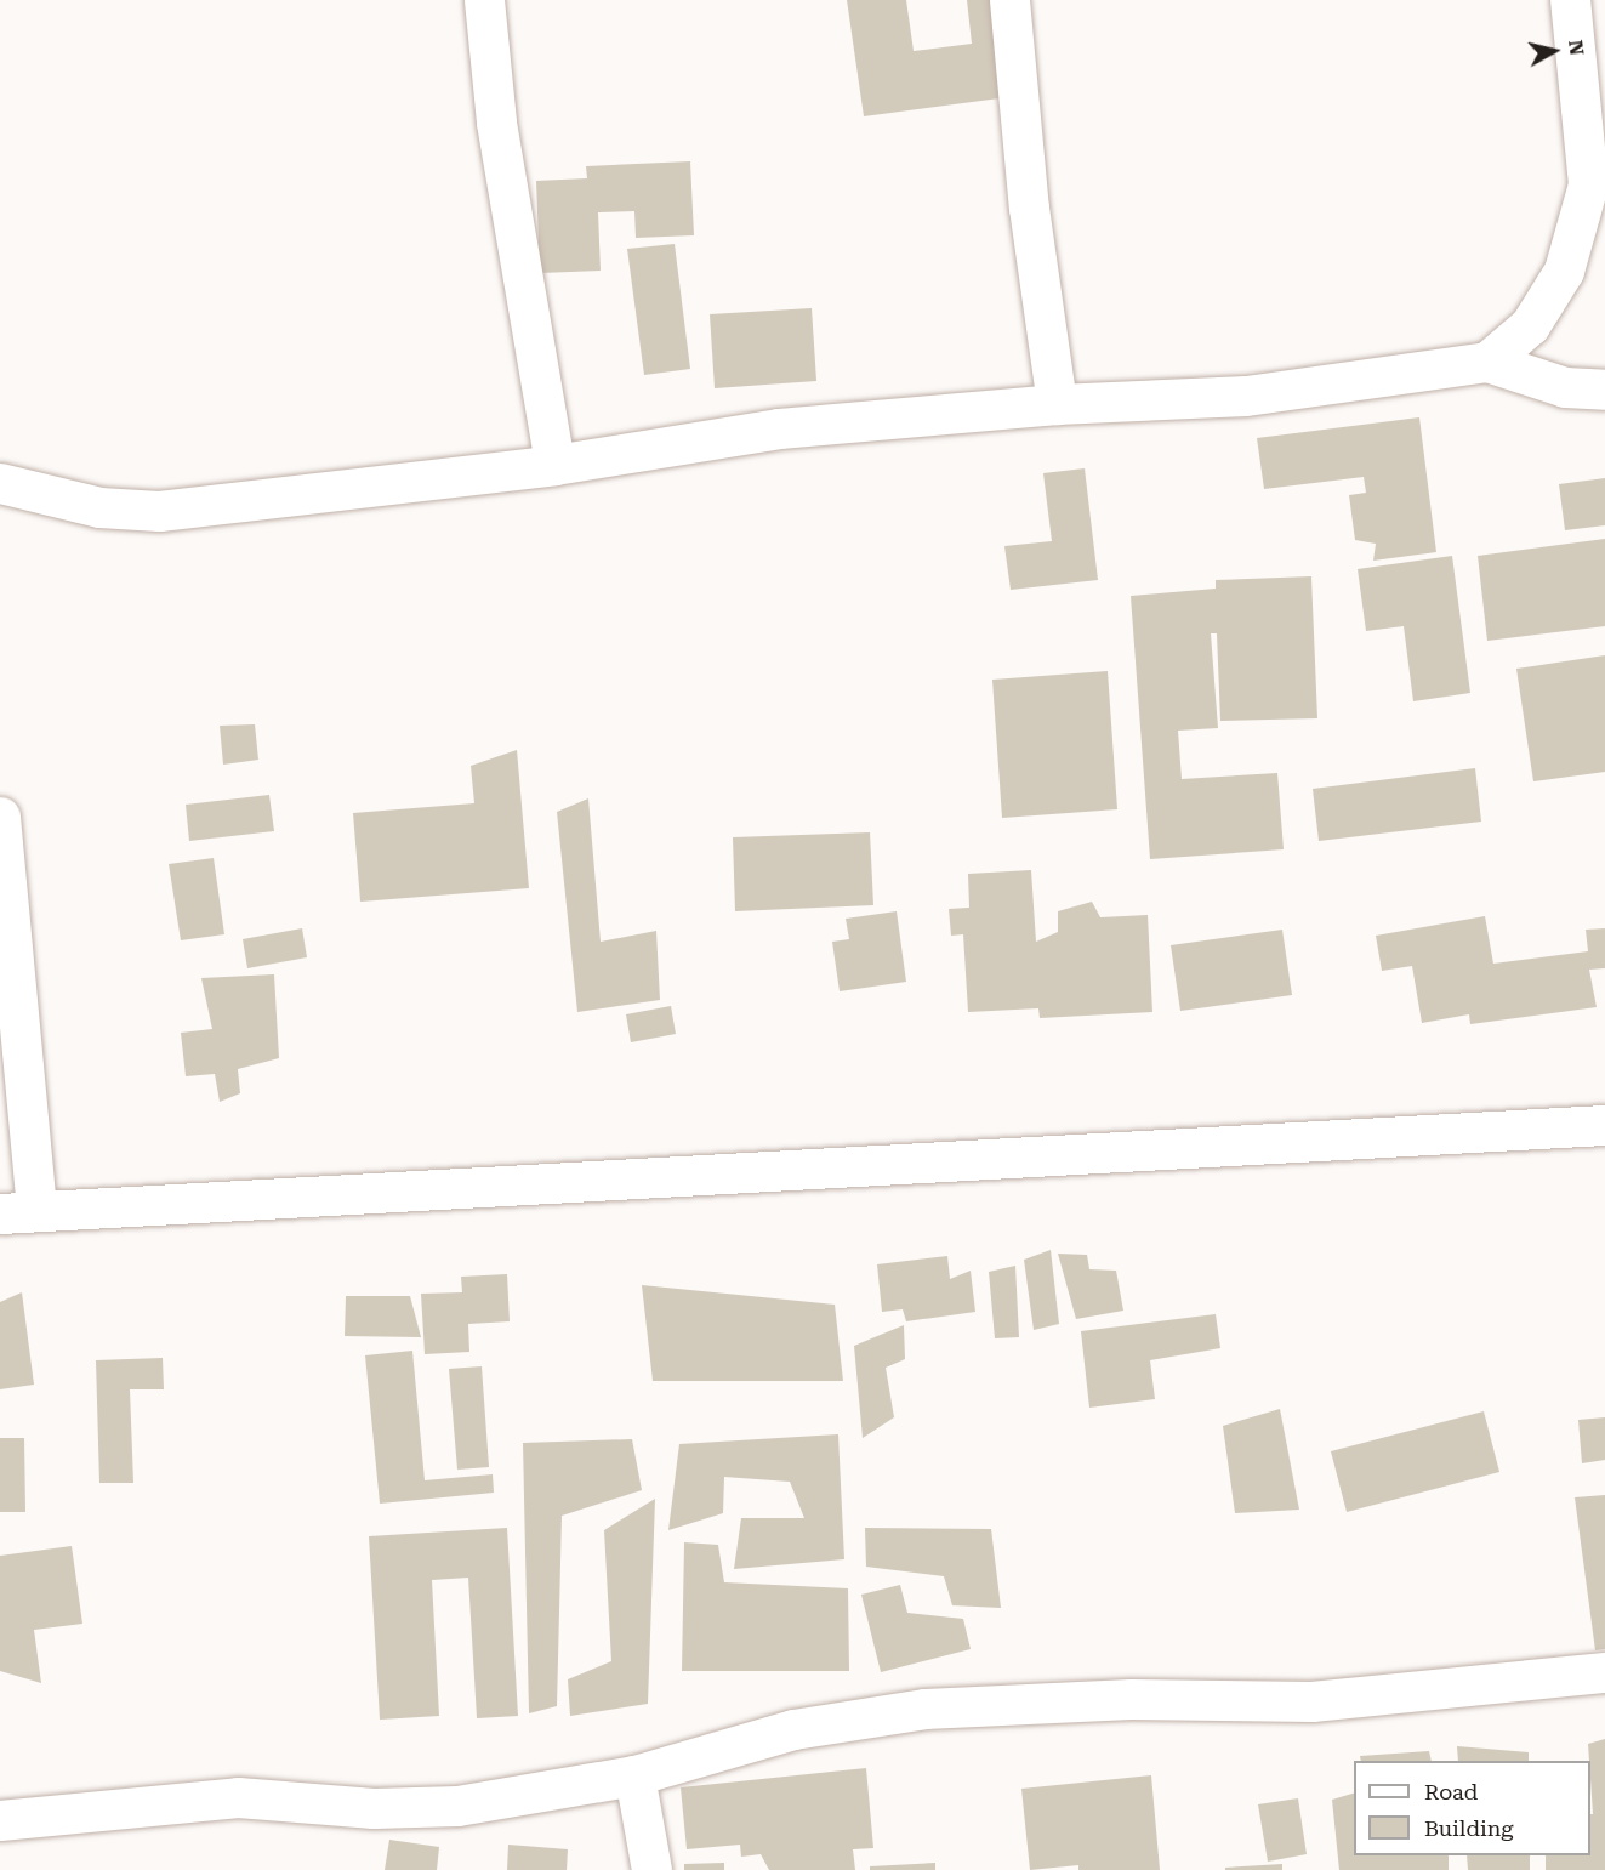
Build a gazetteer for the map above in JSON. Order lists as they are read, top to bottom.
{
  "legend": ["Road", "Building"],
  "north": "right"
}
